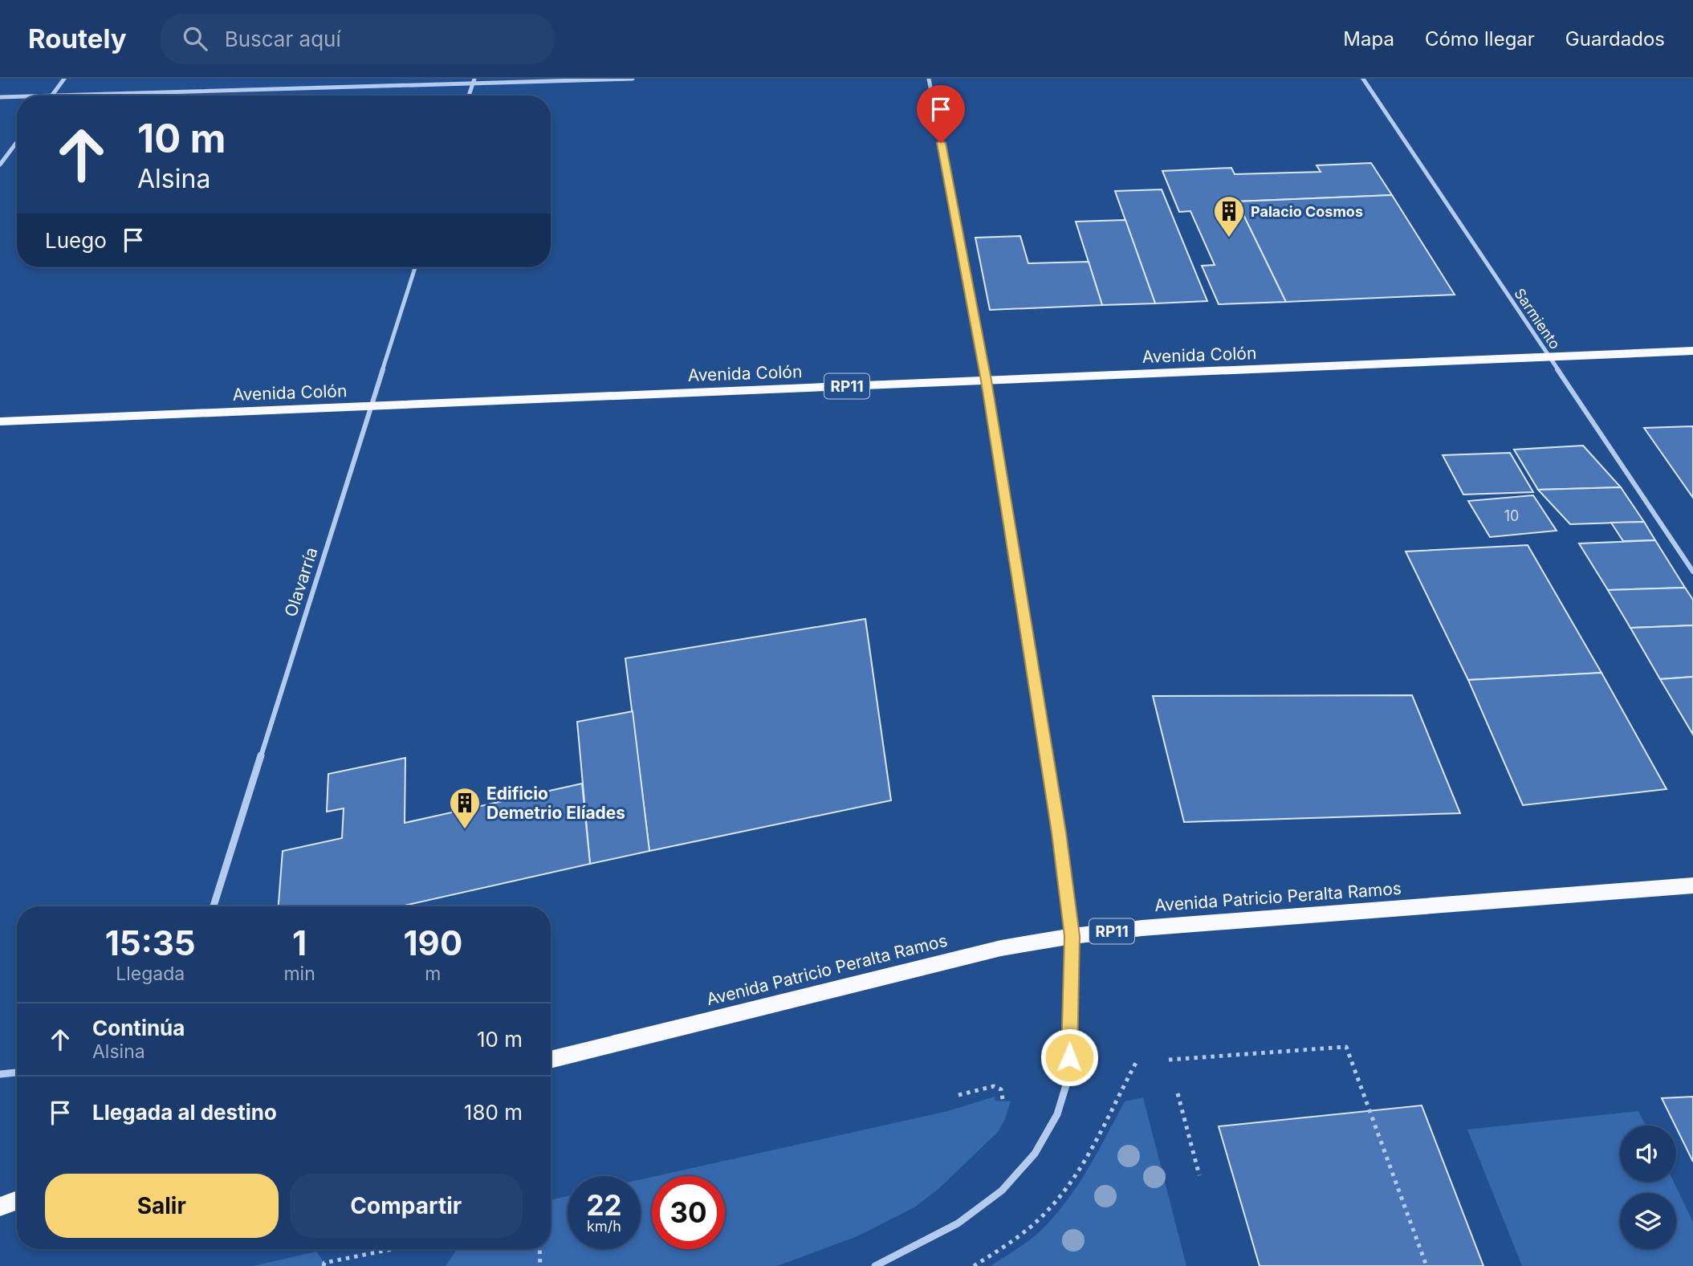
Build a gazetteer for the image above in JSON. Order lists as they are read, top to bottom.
{
  "streets": {
    "main road": ["Avenida Colón", "RP11", "Avenida Patricio Peralta Ramos"],
    "street": ["Sarmiento", "Olavarría"]
  },
  "crossings": [
    ["Sarmiento", "Avenida Colón"],
    ["Avenida Colón", "Olavarría"]
  ],
  "places": {
    "building": ["Palacio Cosmos", "Edificio Demetrio Elíades"]
  },
  "house_numbers": ["10"],
  "page": {
    "header": "Routely",
    "search": "Buscar aquí",
    "nav": ["Mapa", "Cómo llegar", "Guardados"],
    "turn": ["10 m", "Alsina"],
    "then": "Luego",
    "eta": [
      "15:35",
      "Llegada",
      "1",
      "min",
      "190",
      "m"
    ],
    "list": [
      {
        "name": "Continúa",
        "note": "Alsina",
        "value": "10 m"
      },
      {
        "name": "Llegada al destino",
        "value": "180 m"
      }
    ],
    "buttons": ["Salir", "Compartir"],
    "speed": "22 km/h",
    "limit": "30"
  }
}
